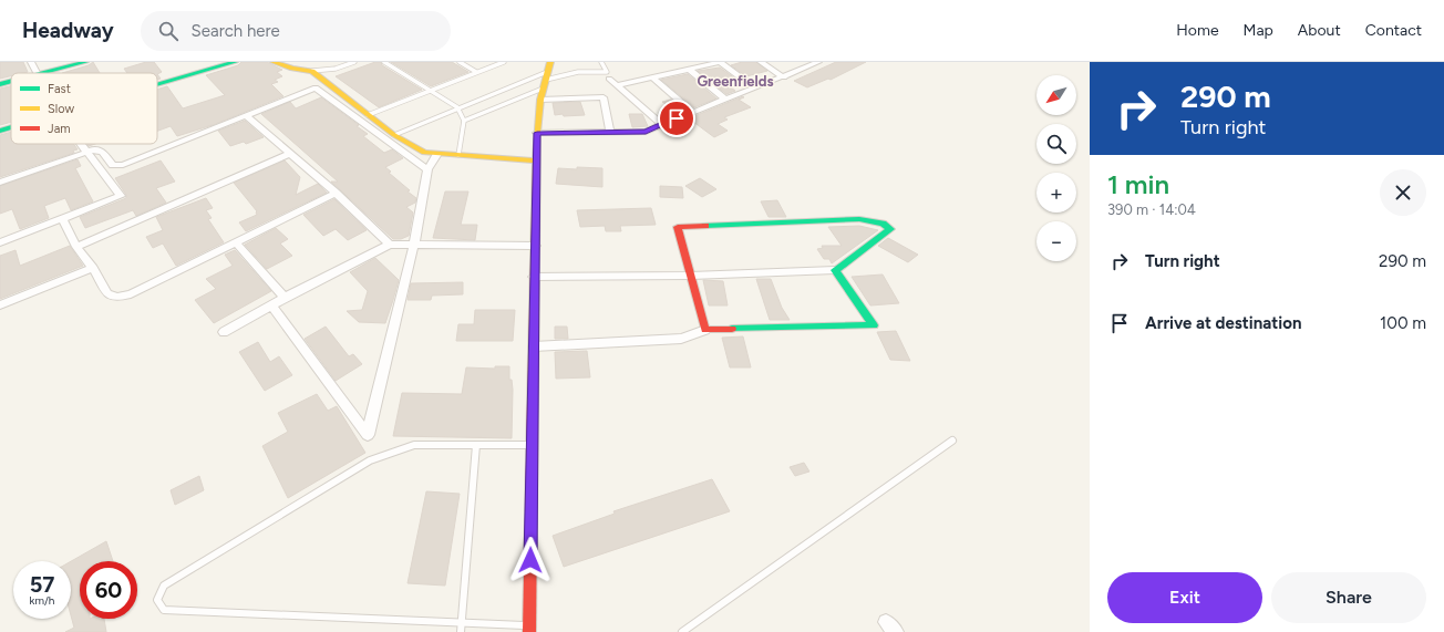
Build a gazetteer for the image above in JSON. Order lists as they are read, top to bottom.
{
  "districts": ["Greenfields"],
  "legend": ["Fast", "Slow", "Jam"],
  "north": "bottom left",
  "page": {
    "header": "Headway",
    "search": "Search here",
    "nav": [
      "Home",
      "Map",
      "About",
      "Contact"
    ],
    "turn": ["290 m", "Turn right"],
    "map_buttons": ["+", "−"],
    "heading": ["1 min", "390 m · 14:04"],
    "list": [
      {
        "name": "Turn right",
        "value": "290 m"
      },
      {
        "name": "Arrive at destination",
        "value": "100 m"
      }
    ],
    "speed": "57 km/h",
    "limit": "60",
    "buttons": ["Exit", "Share"]
  }
}
